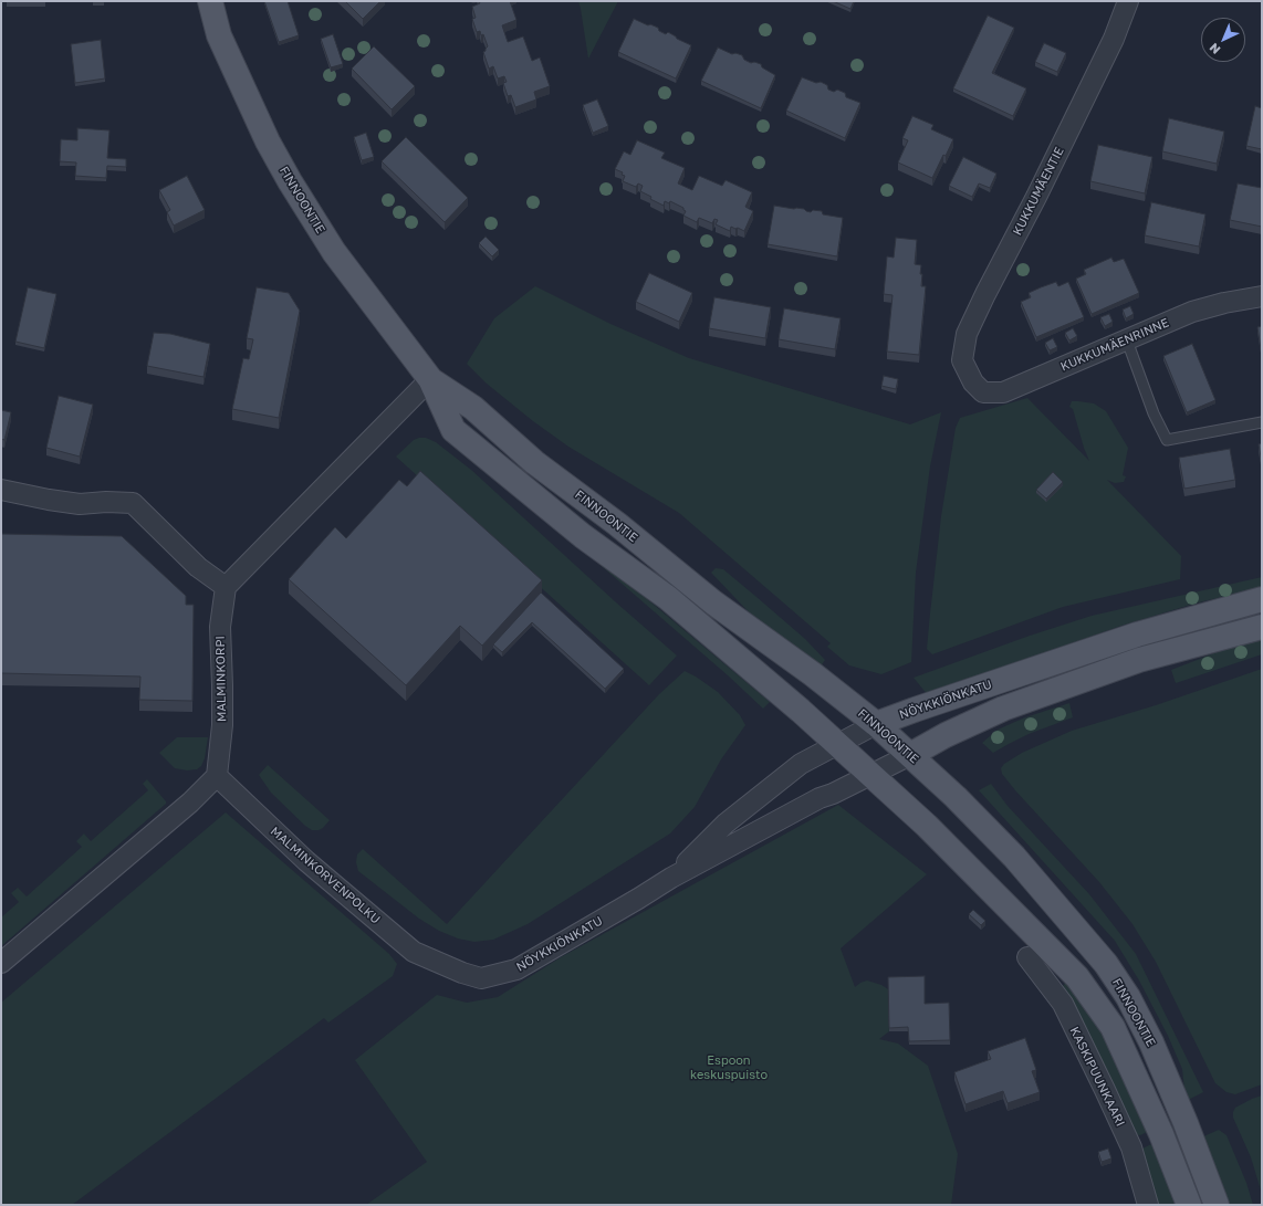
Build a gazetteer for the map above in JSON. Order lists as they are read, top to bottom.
{
  "streets": {
    "main road": ["FINNOONTIE", "NÖYKKIÖNKATU"],
    "street": [
      "KUKKUMÄENTIE",
      "KUKKUMÄENRINNE",
      "MALMINKORPI",
      "MALMINKORVENPOLKU",
      "KASKIPUUNKAARI"
    ]
  },
  "crossings": [
    ["KUKKUMÄENTIE", "KUKKUMÄENRINNE"],
    ["FINNOONTIE", "NÖYKKIÖNKATU"],
    ["MALMINKORPI", "MALMINKORVENPOLKU"],
    ["NÖYKKIÖNKATU", "MALMINKORVENPOLKU"]
  ],
  "parks": ["Espoon keskuspuisto"],
  "north": "bottom left"
}
